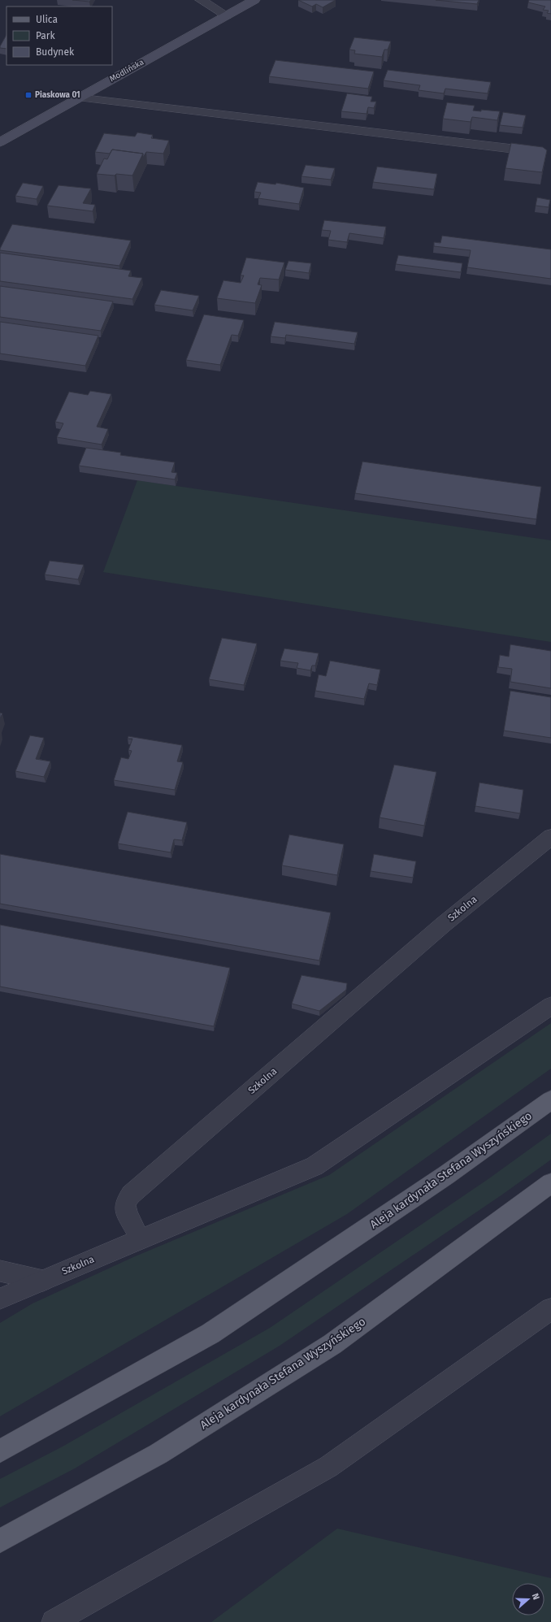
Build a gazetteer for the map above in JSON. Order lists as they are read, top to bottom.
{
  "streets": {
    "main road": ["Modlińska", "Aleja kardynała Stefana Wyszyńskiego"],
    "street": ["Szkolna"]
  },
  "places": {
    "transit": ["Piaskowa 01"]
  },
  "legend": ["Ulica", "Park", "Budynek"],
  "north": "right"
}
